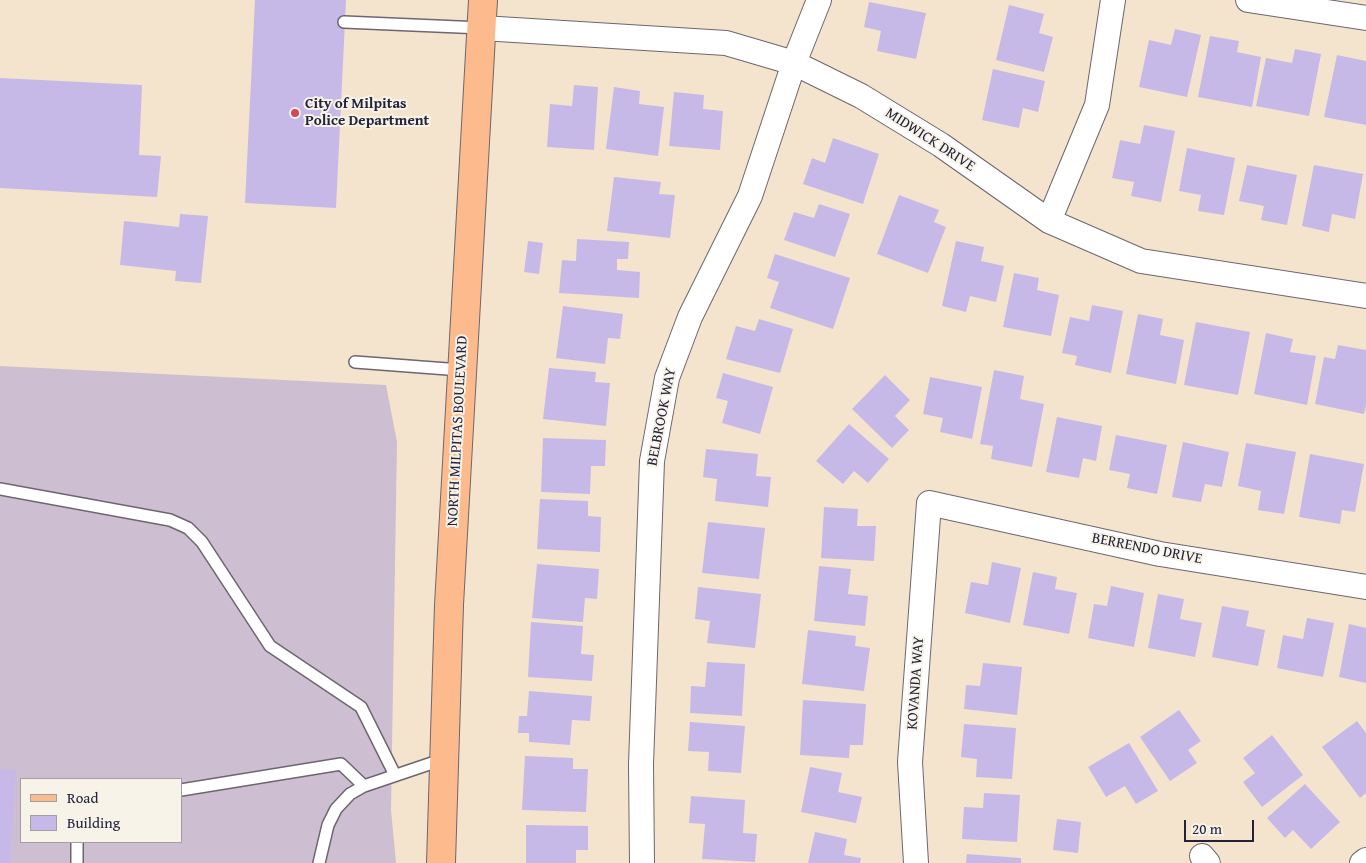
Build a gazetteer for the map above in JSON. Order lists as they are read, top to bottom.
{
  "streets": {
    "main road": ["NORTH MILPITAS BOULEVARD"],
    "street": [
      "MIDWICK DRIVE",
      "BELBROOK WAY",
      "BERRENDO DRIVE",
      "KOVANDA WAY"
    ]
  },
  "crossings": [
    ["MIDWICK DRIVE", "BELBROOK WAY"],
    ["MIDWICK DRIVE", "NORTH MILPITAS BOULEVARD"],
    ["BERRENDO DRIVE", "KOVANDA WAY"]
  ],
  "places": ["City of Milpitas Police Department"],
  "legend": ["Road", "Building"],
  "scale_bar": "20 m"
}
